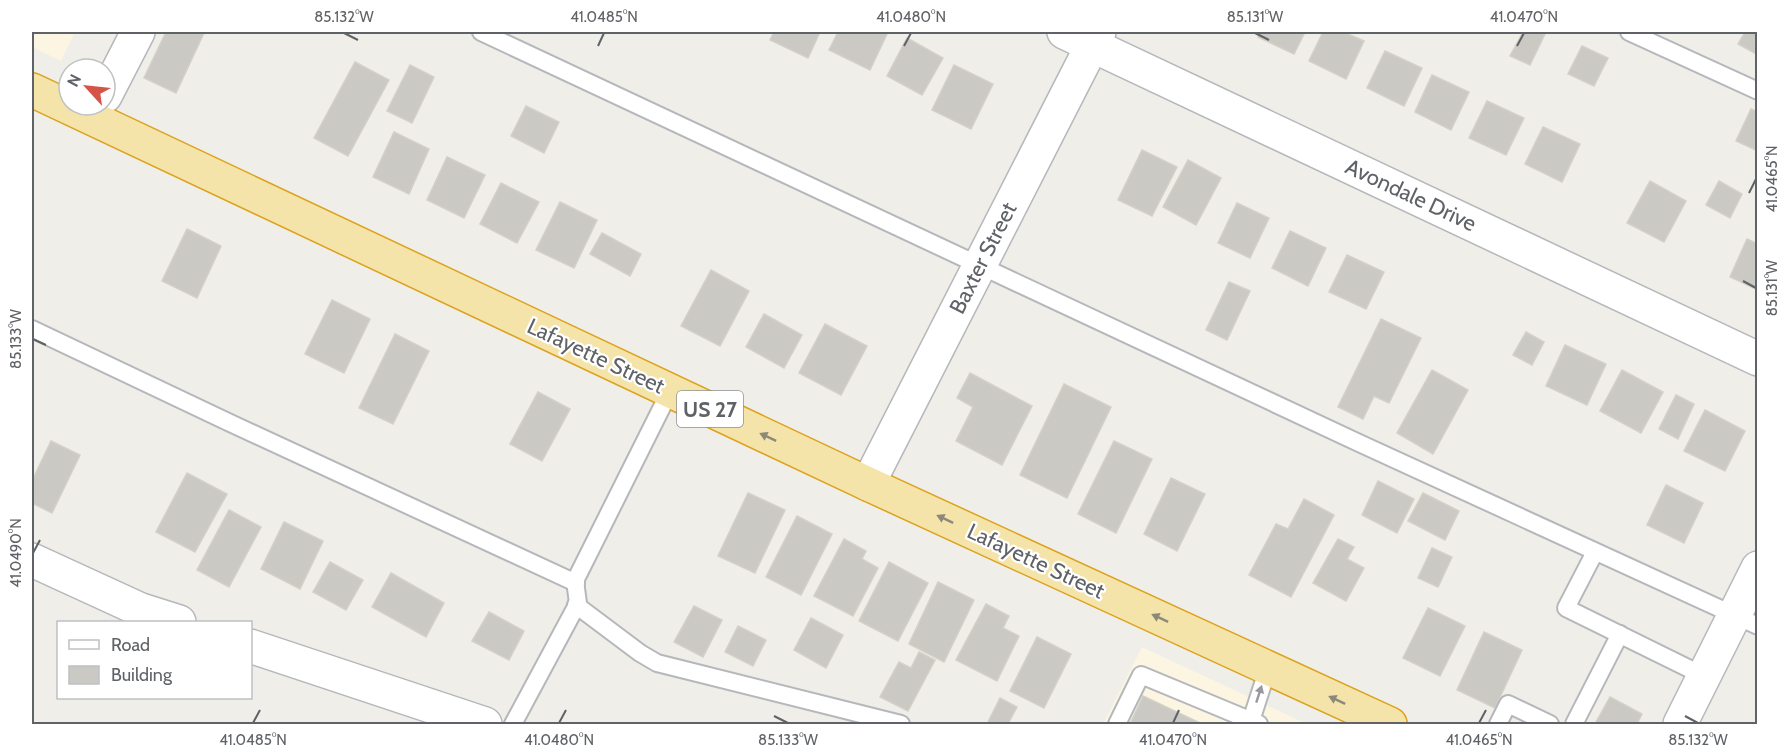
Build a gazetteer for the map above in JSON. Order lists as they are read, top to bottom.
{
  "streets": {
    "highway": ["Lafayette Street", "US 27"],
    "street": ["Avondale Drive", "Baxter Street"]
  },
  "crossings": [
    ["Avondale Drive", "Baxter Street"],
    ["Baxter Street", "Lafayette Street"]
  ],
  "one_way": ["Lafayette Street"],
  "legend": ["Road", "Building"],
  "north": "top left",
  "coordinates": [
    "85.132°W",
    "41.0485°N",
    "41.0480°N",
    "85.131°W",
    "41.0470°N",
    "41.0465°N",
    "85.133°W",
    "41.0490°N"
  ]
}
